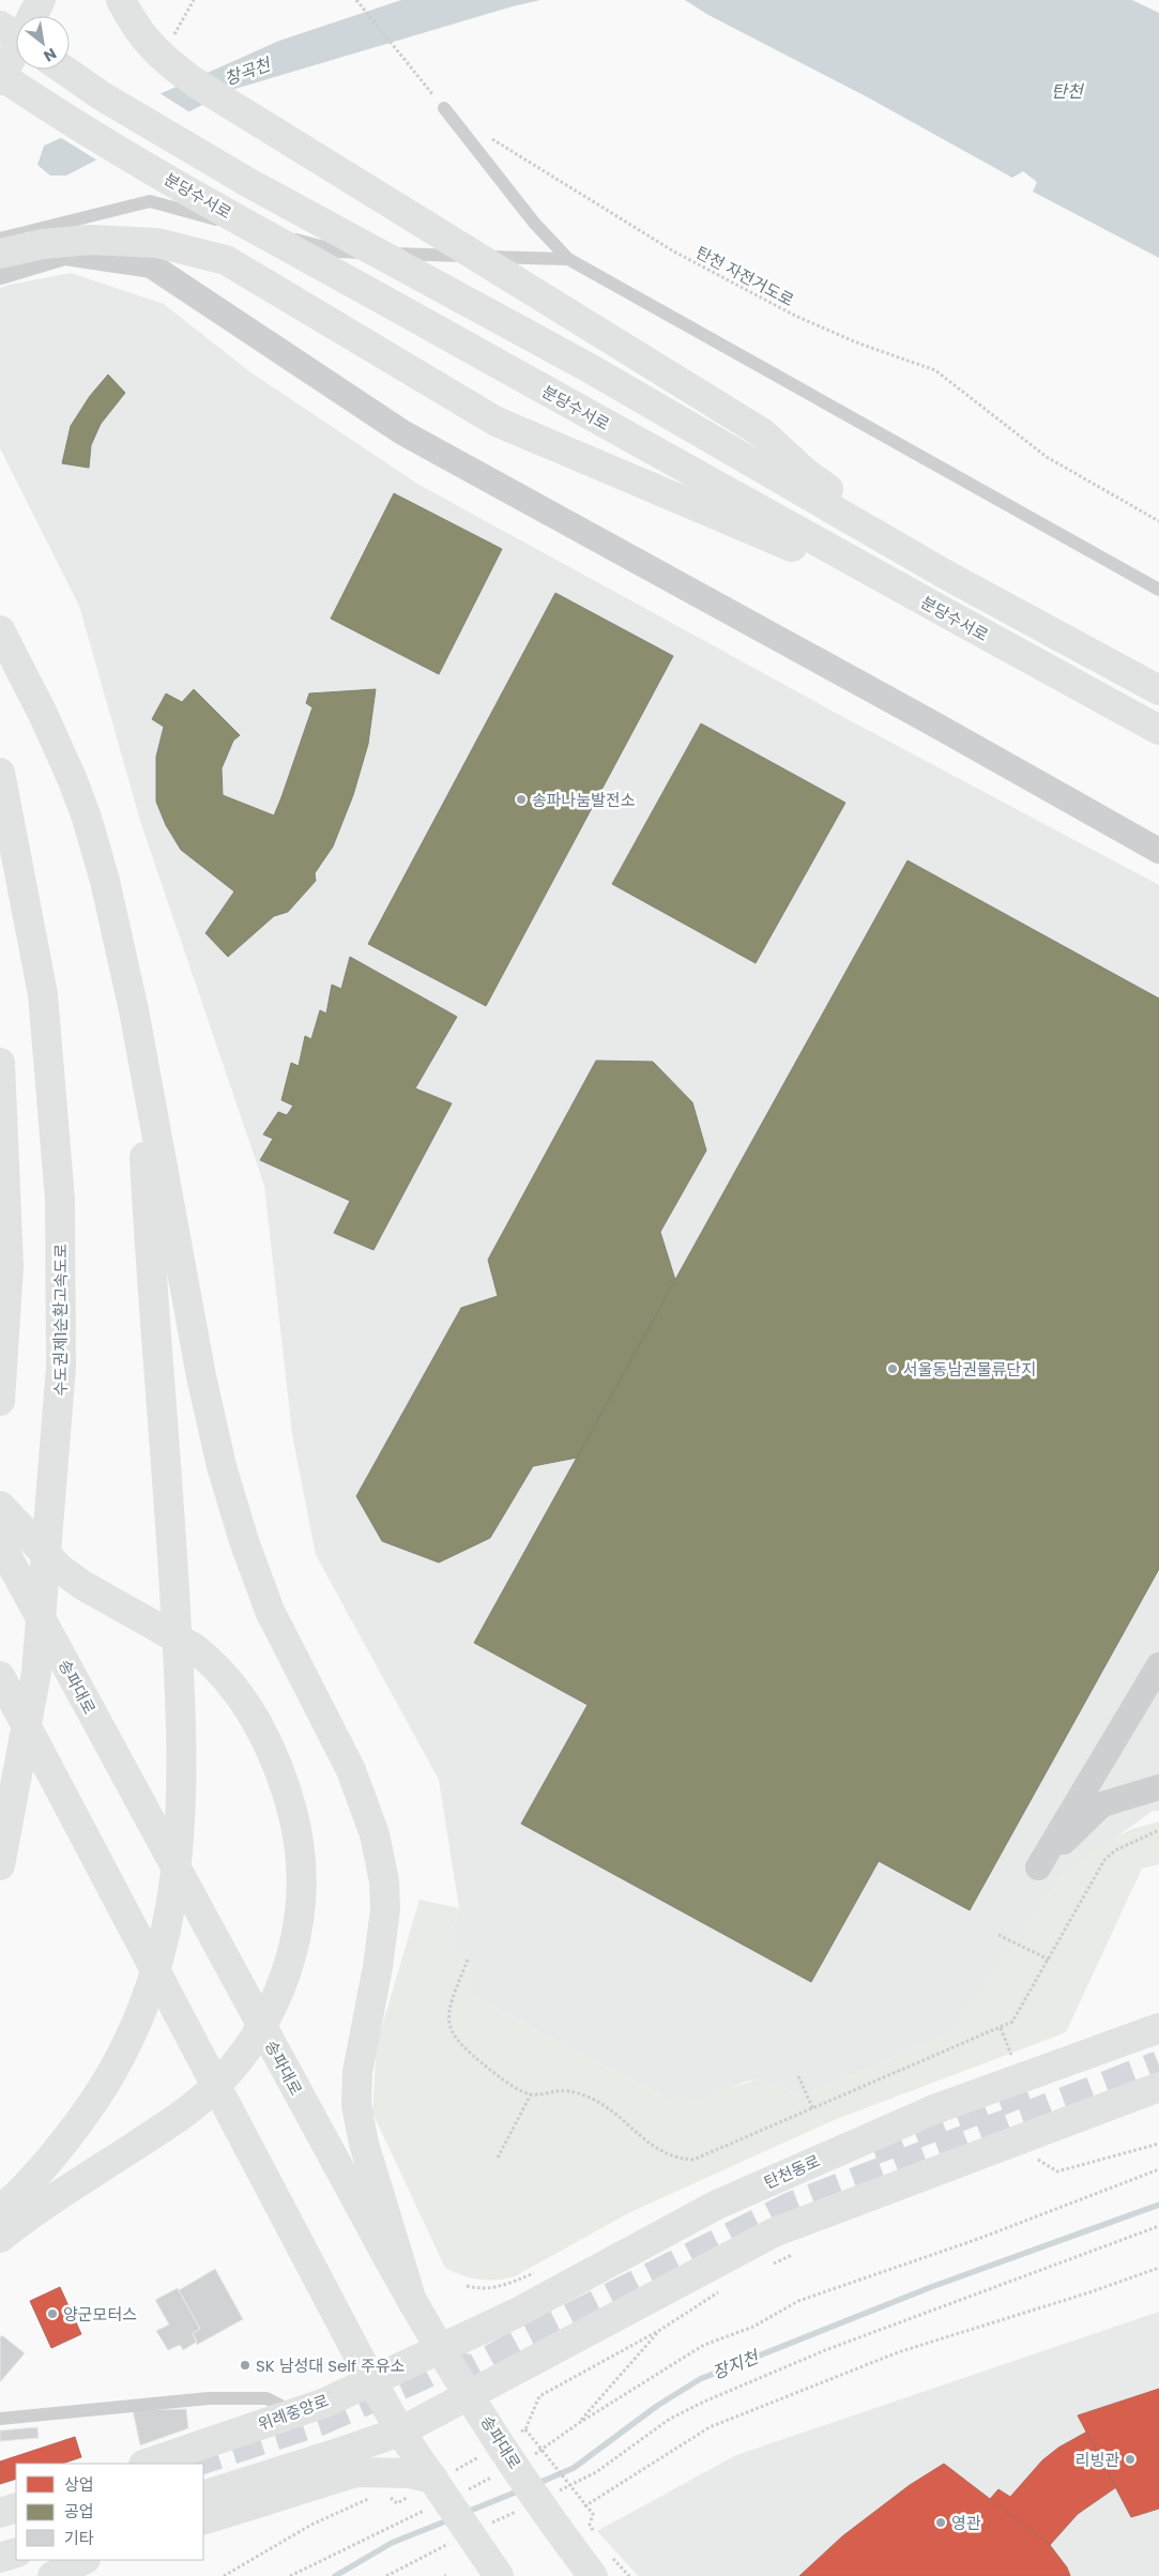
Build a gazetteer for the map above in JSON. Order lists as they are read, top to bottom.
{
  "streets": {
    "main road": [
      "분당수서로",
      "수도권제1순환고속도로",
      "송파대로",
      "탄천동로",
      "위례중앙로"
    ],
    "path": ["탄천 자전거도로"]
  },
  "crossings": [
    ["송파대로", "탄천동로"],
    ["송파대로", "위례중앙로"],
    ["탄천동로", "위례중앙로"]
  ],
  "water": ["창곡천", "탄천", "장지천"],
  "places": [
    "송파나눔발전소",
    "서울동남권물류단지",
    "양군모터스",
    "SK 남성대 Self 주유소",
    "리빙관",
    "영관"
  ],
  "legend": ["상업", "공업", "기타"],
  "north": "bottom right"
}
